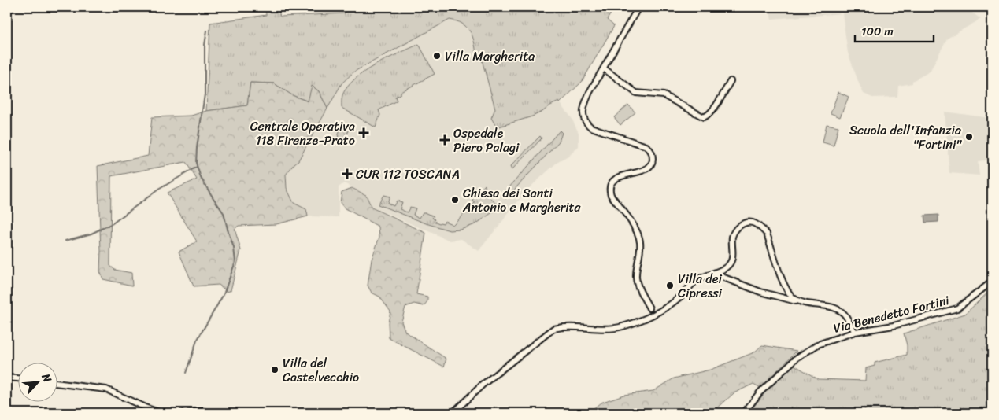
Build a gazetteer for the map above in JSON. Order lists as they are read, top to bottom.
{
  "streets": {
    "street": ["Via Benedetto Fortini"]
  },
  "places": {
    "other": [
      "Villa Margherita",
      "Scuola dell'Infanzia \"Fortini\"",
      "Chiesa dei Santi Antonio e Margherita",
      "Villa dei Cipressi",
      "Villa del Castelvecchio"
    ],
    "health": ["Centrale Operativa 118 Firenze-Prato", "Ospedale Piero Palagi", "CUR 112 TOSCANA"]
  },
  "scale_bar": "100 m",
  "north": "top right"
}
